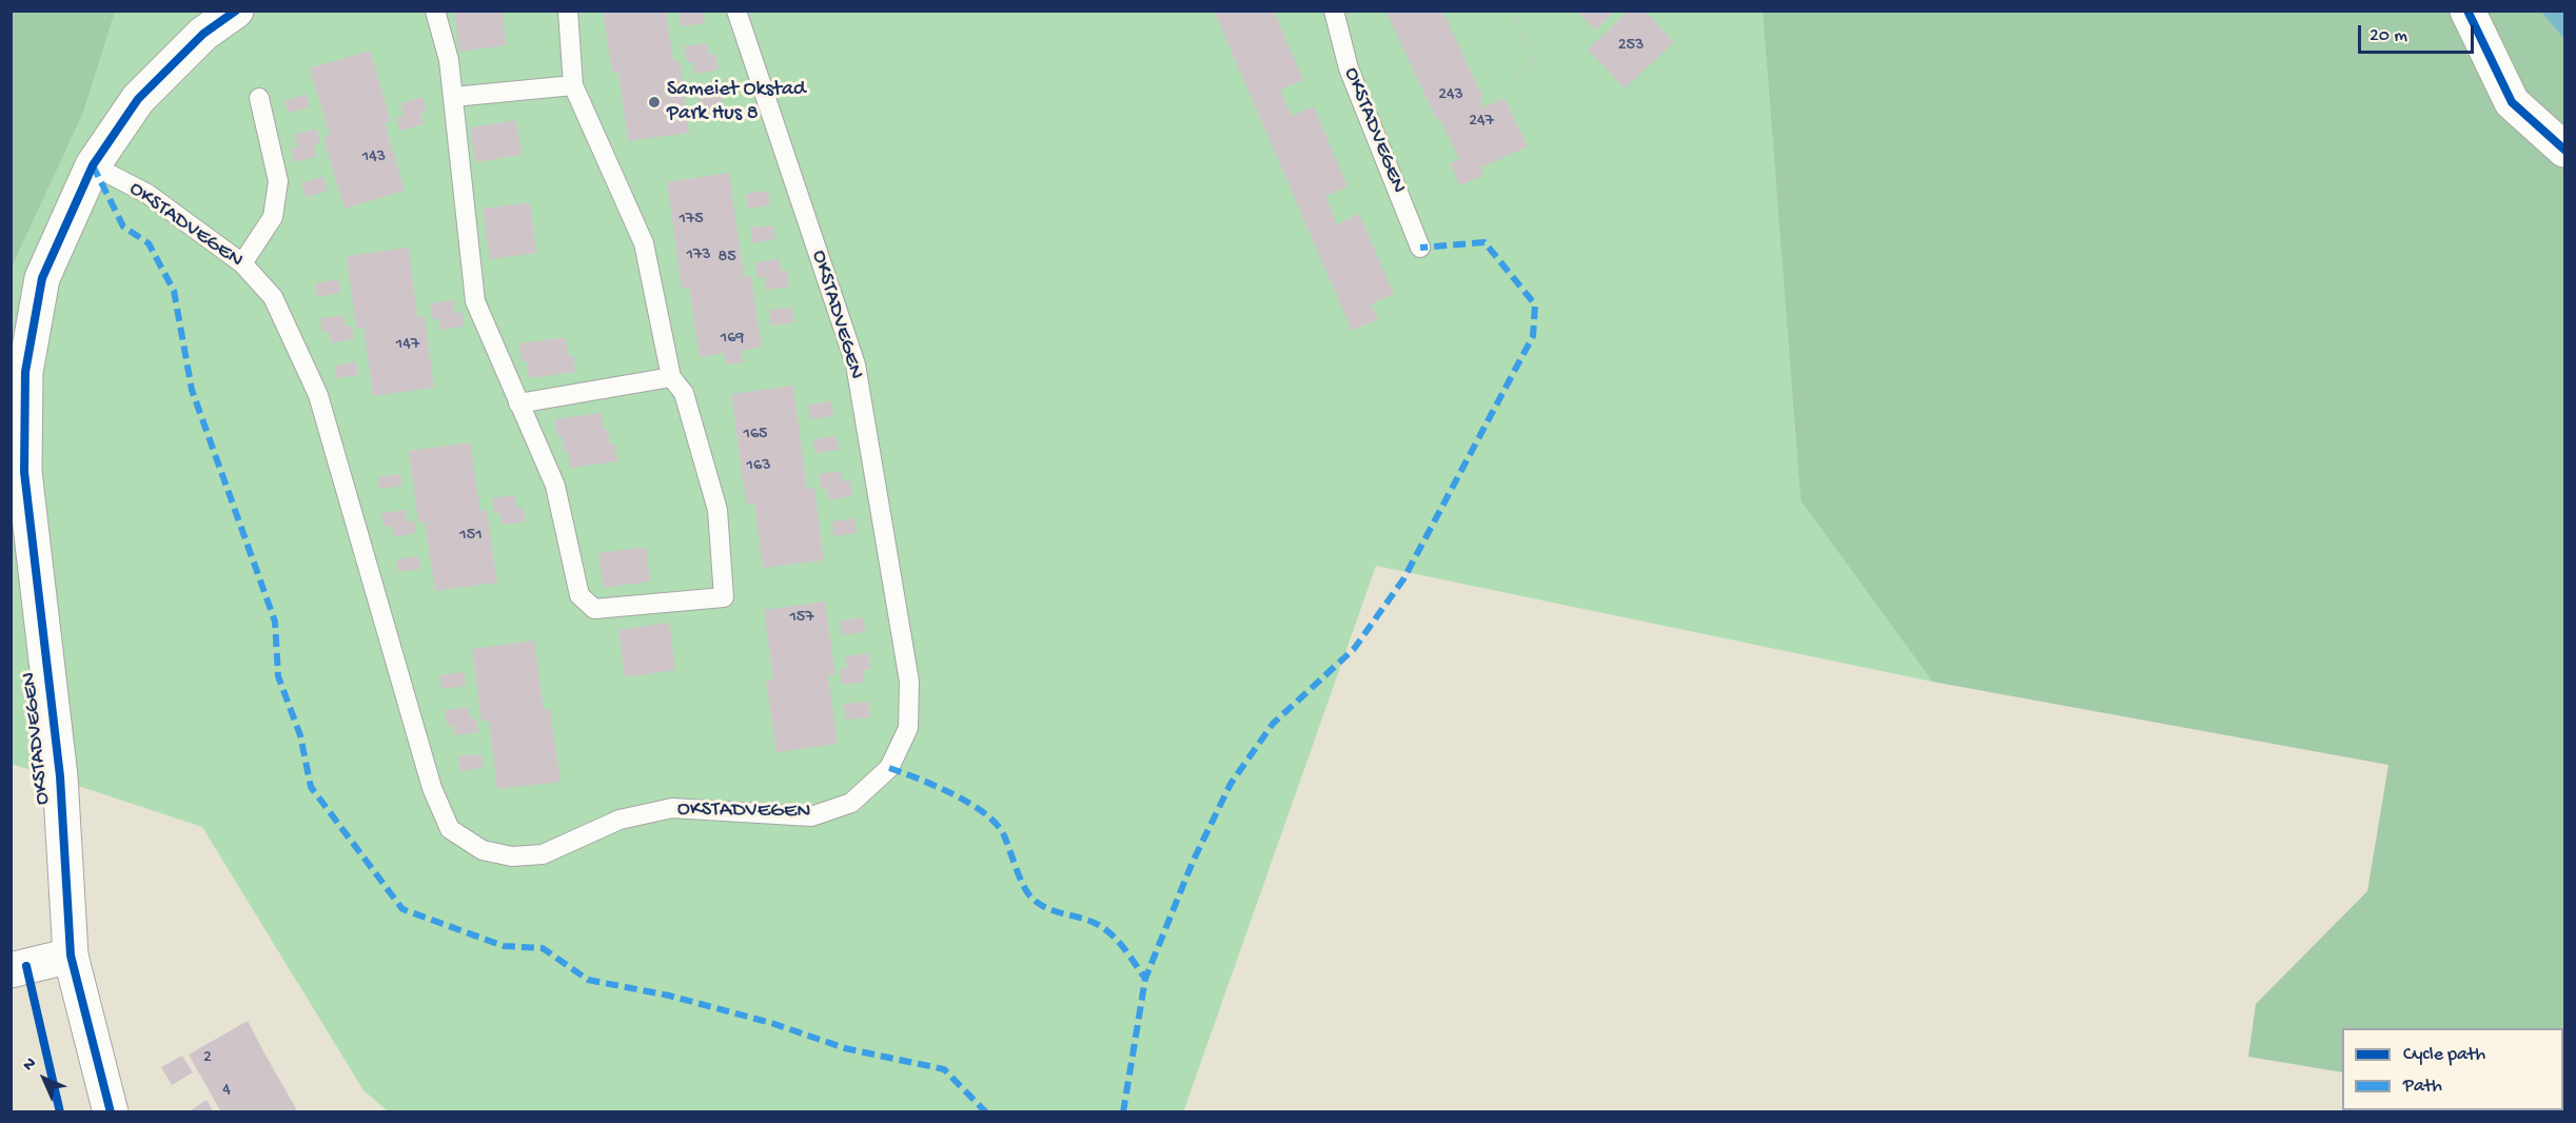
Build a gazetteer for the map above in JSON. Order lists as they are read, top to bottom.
{
  "streets": {
    "street": ["OKSTADVEGEN"]
  },
  "places": ["Sameiet Okstad Park Hus 8"],
  "house_numbers": [
    "253",
    "243",
    "247",
    "143",
    "175",
    "173",
    "85",
    "169",
    "147",
    "165",
    "163",
    "151",
    "157",
    "2",
    "4"
  ],
  "legend": ["Cycle path", "Path"],
  "scale_bar": "20 m",
  "north": "top left"
}
